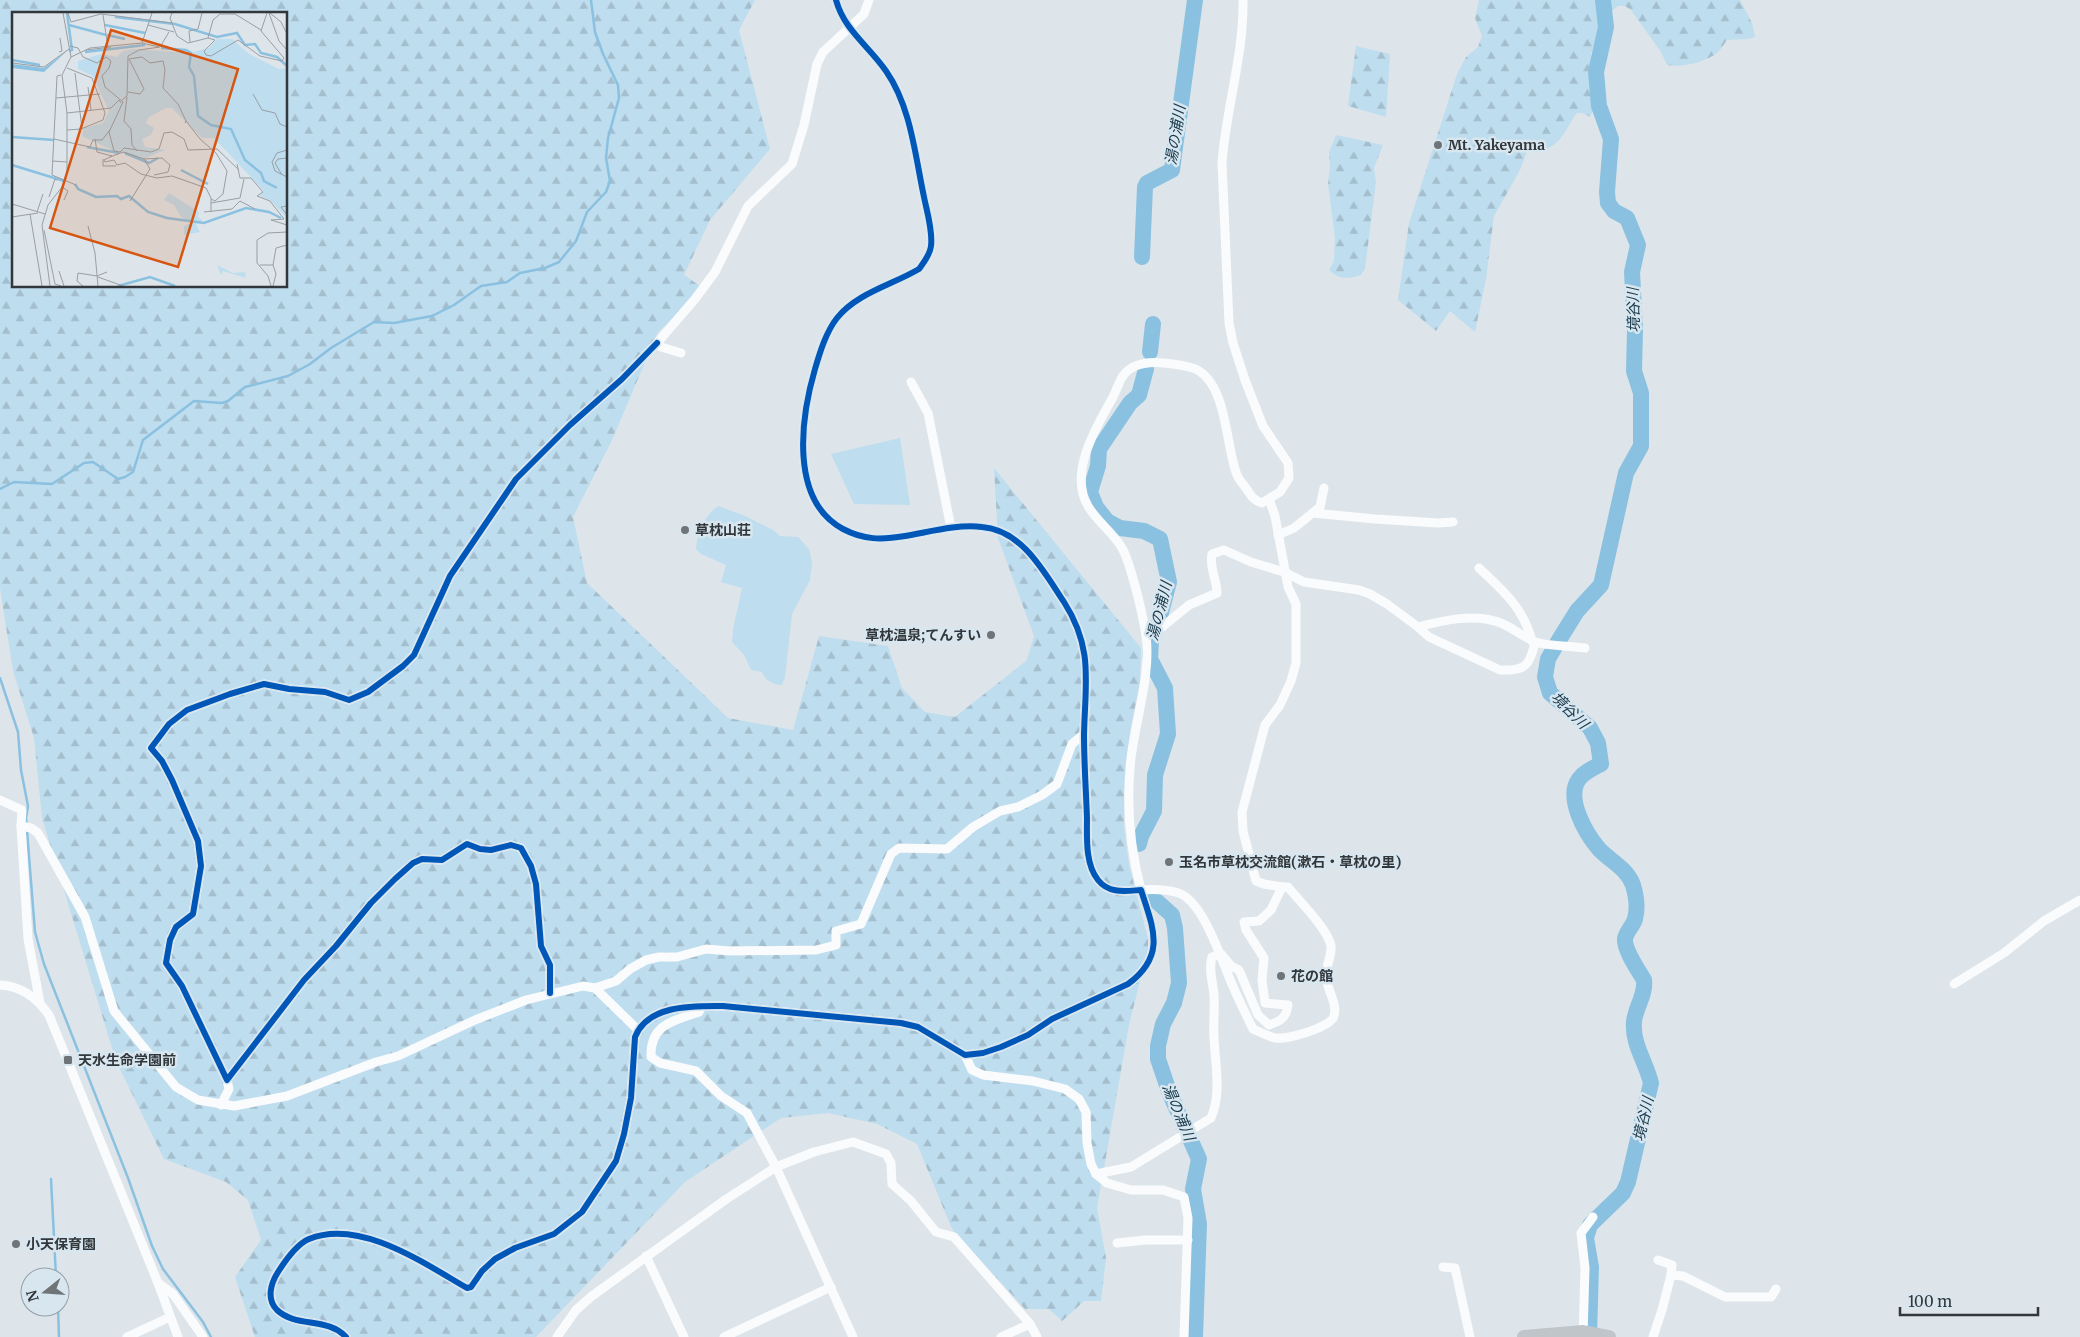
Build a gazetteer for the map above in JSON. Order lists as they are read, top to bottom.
{
  "water": ["湯の浦川", "境谷川"],
  "places": {
    "other": [
      "Mt. Yakeyama",
      "草枕山荘",
      "草枕温泉;てんすい",
      "玉名市草枕交流館(漱石・草枕の里)",
      "花の館",
      "小天保育園"
    ],
    "transit": ["天水生命学園前"]
  },
  "scale_bar": "100 m",
  "north": "left"
}
